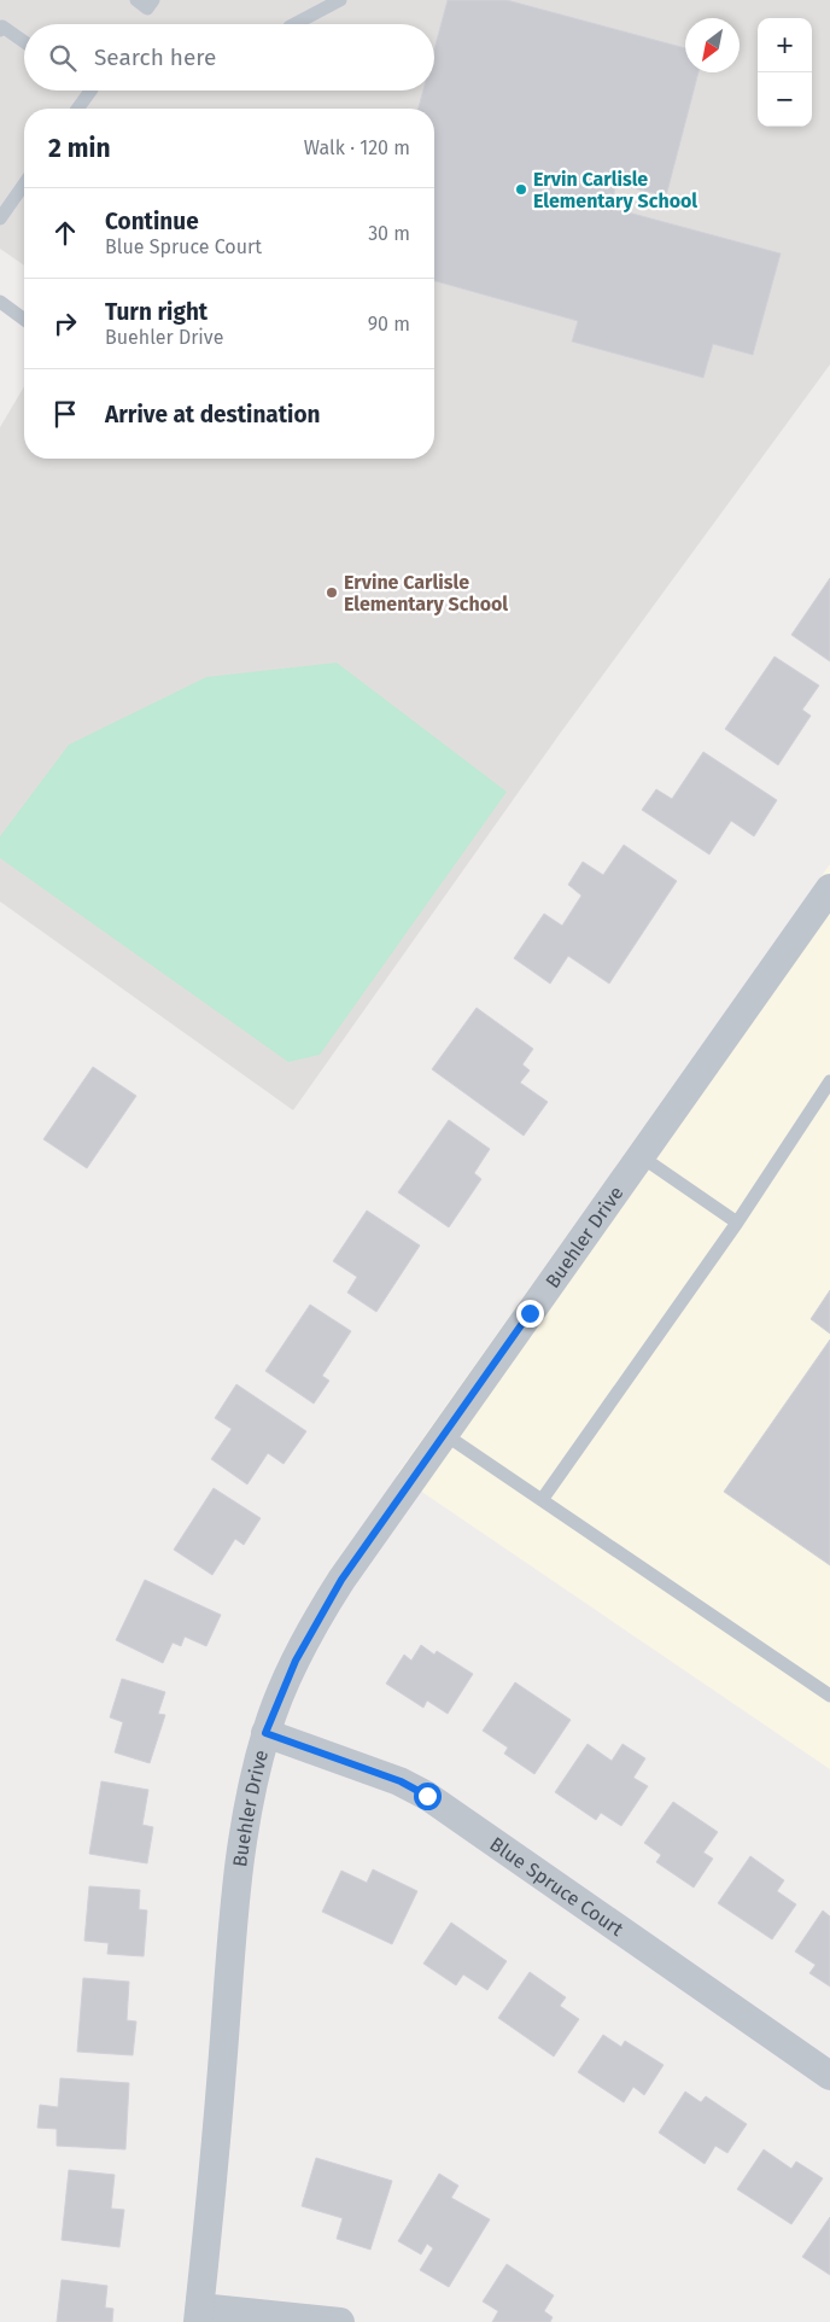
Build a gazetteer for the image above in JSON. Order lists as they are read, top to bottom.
{
  "streets": {
    "street": ["Buehler Drive", "Blue Spruce Court"]
  },
  "crossings": [
    ["Buehler Drive", "Blue Spruce Court"]
  ],
  "places": ["Ervin Carlisle Elementary School", "Ervine Carlisle Elementary School"],
  "north": "bottom left",
  "page": {
    "map_buttons": ["+", "−"],
    "search": "Search here",
    "heading": ["2 min", "Walk · 120 m"],
    "list": [
      ["Continue", "Blue Spruce Court", "30 m"],
      ["Turn right", "Buehler Drive", "90 m"],
      "Arrive at destination"
    ]
  }
}
